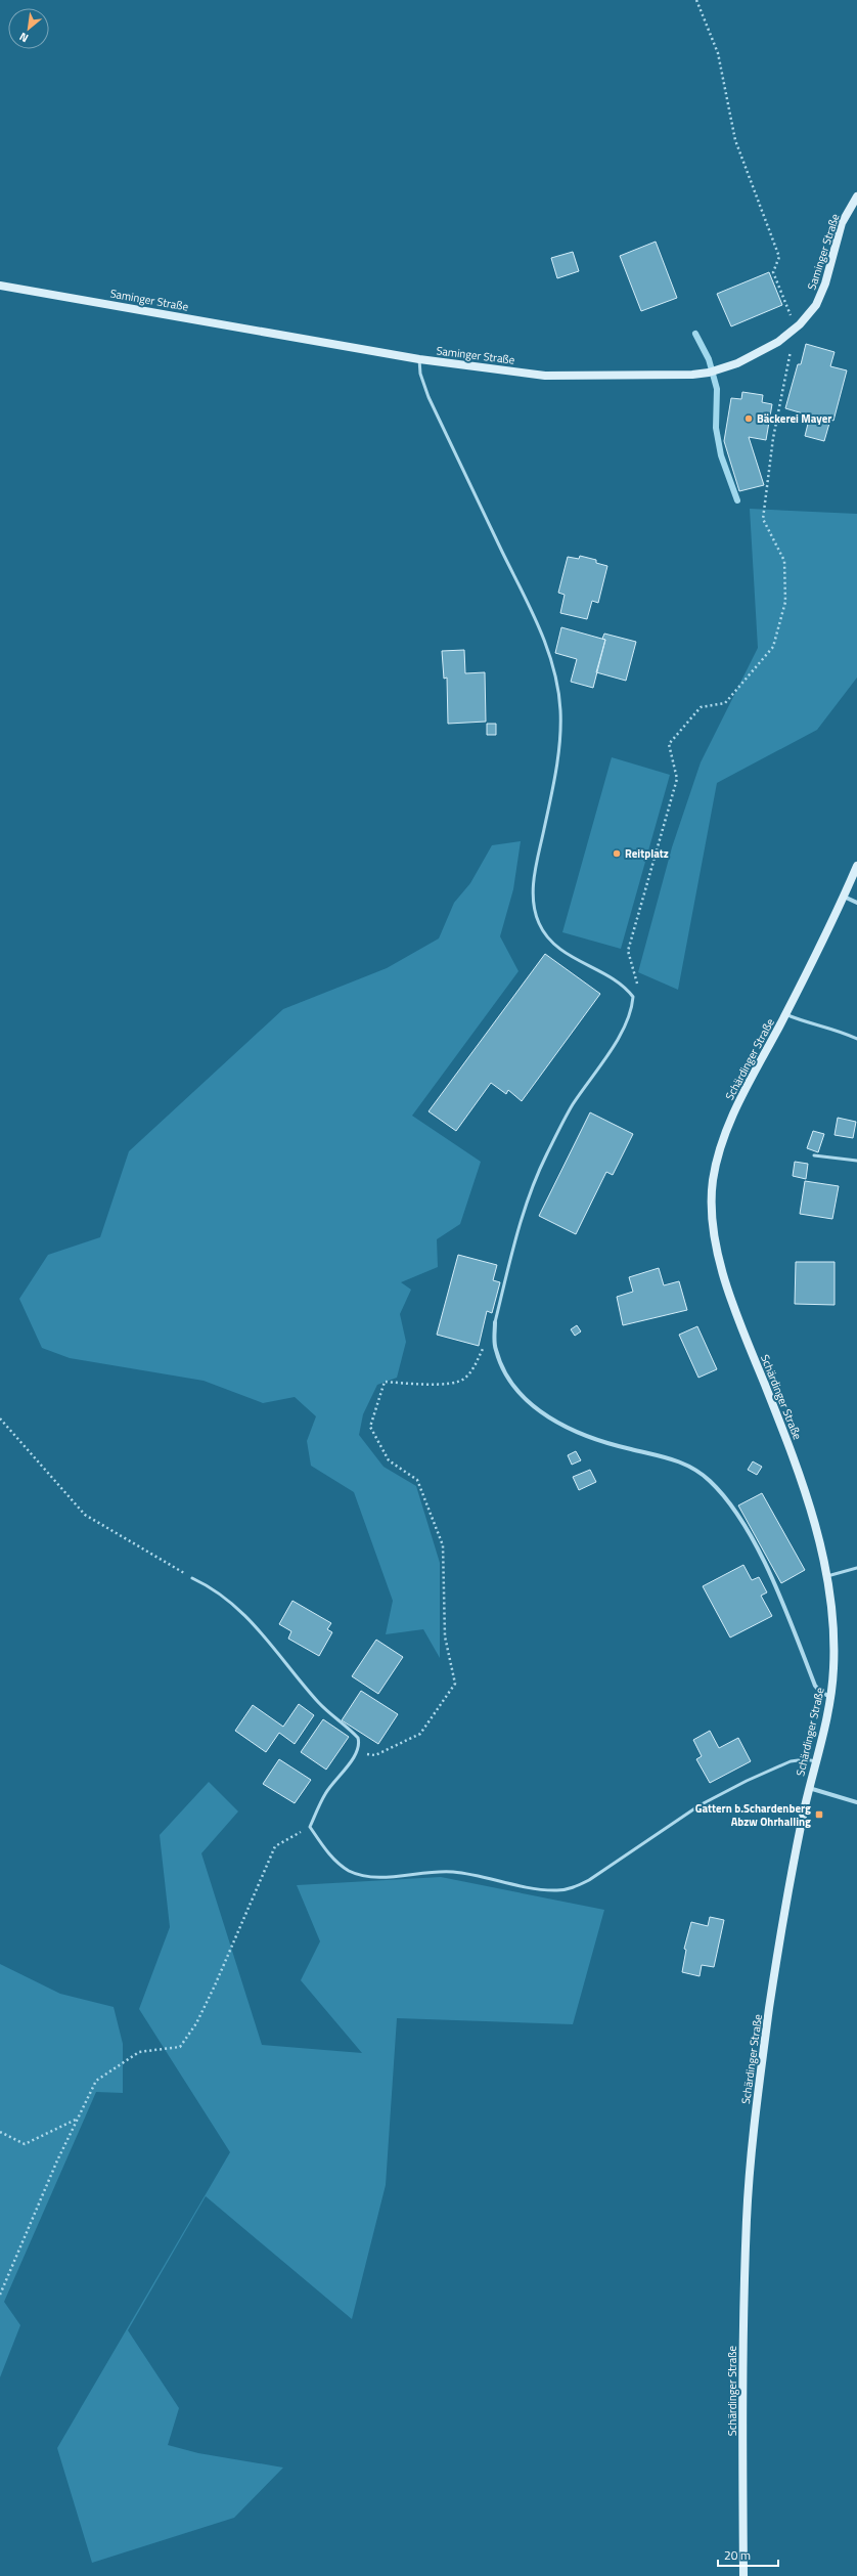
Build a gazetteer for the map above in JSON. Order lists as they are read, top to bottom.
{
  "streets": {
    "main road": ["Saminger Straße", "Schärdinger Straße"]
  },
  "places": {
    "other": ["Bäckerei Mayer", "Reitplatz"],
    "transit": ["Gattern b.Schardenberg Abzw Ohrhalling"]
  },
  "scale_bar": "20 m",
  "north": "bottom left"
}
